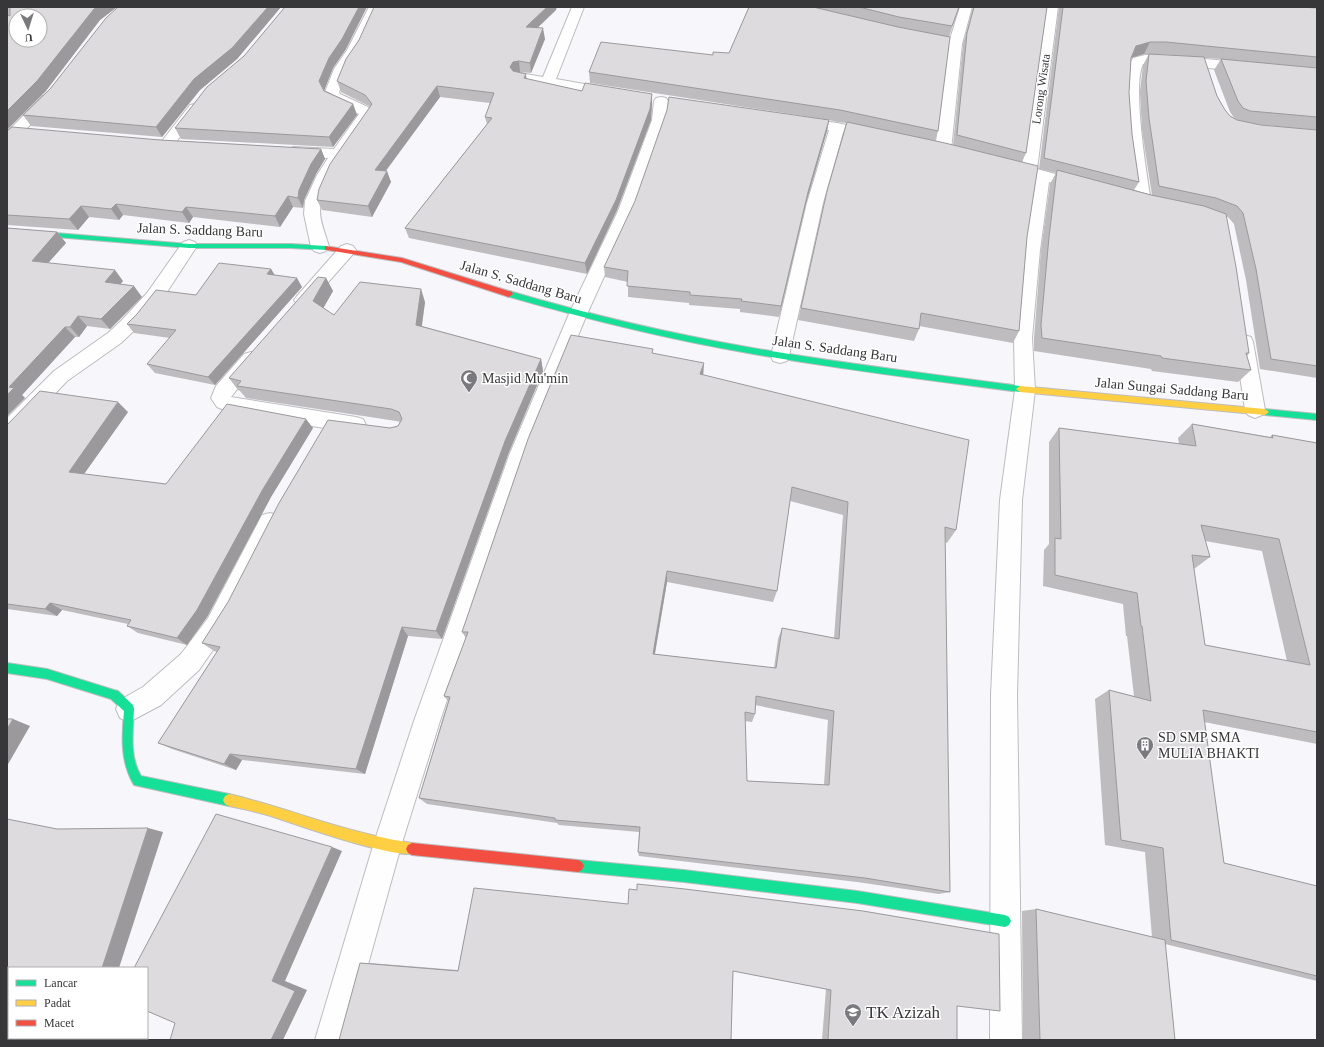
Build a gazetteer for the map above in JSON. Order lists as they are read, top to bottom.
{
  "streets": {
    "main road": ["Jalan S. Saddang Baru", "Jalan Sungai Saddang Baru"],
    "street": ["Lorong Wisata"]
  },
  "crossings": [
    ["Lorong Wisata", "Jalan S. Saddang Baru"],
    ["Lorong Wisata", "Jalan Sungai Saddang Baru"],
    ["Jalan S. Saddang Baru", "Jalan Sungai Saddang Baru"]
  ],
  "places": {
    "mosque": ["Masjid Mu'min"],
    "building": ["SD SMP SMA MULIA BHAKTI"],
    "school or university": ["TK Azizah"]
  },
  "legend": ["Lancar", "Padat", "Macet"],
  "north": "bottom"
}
